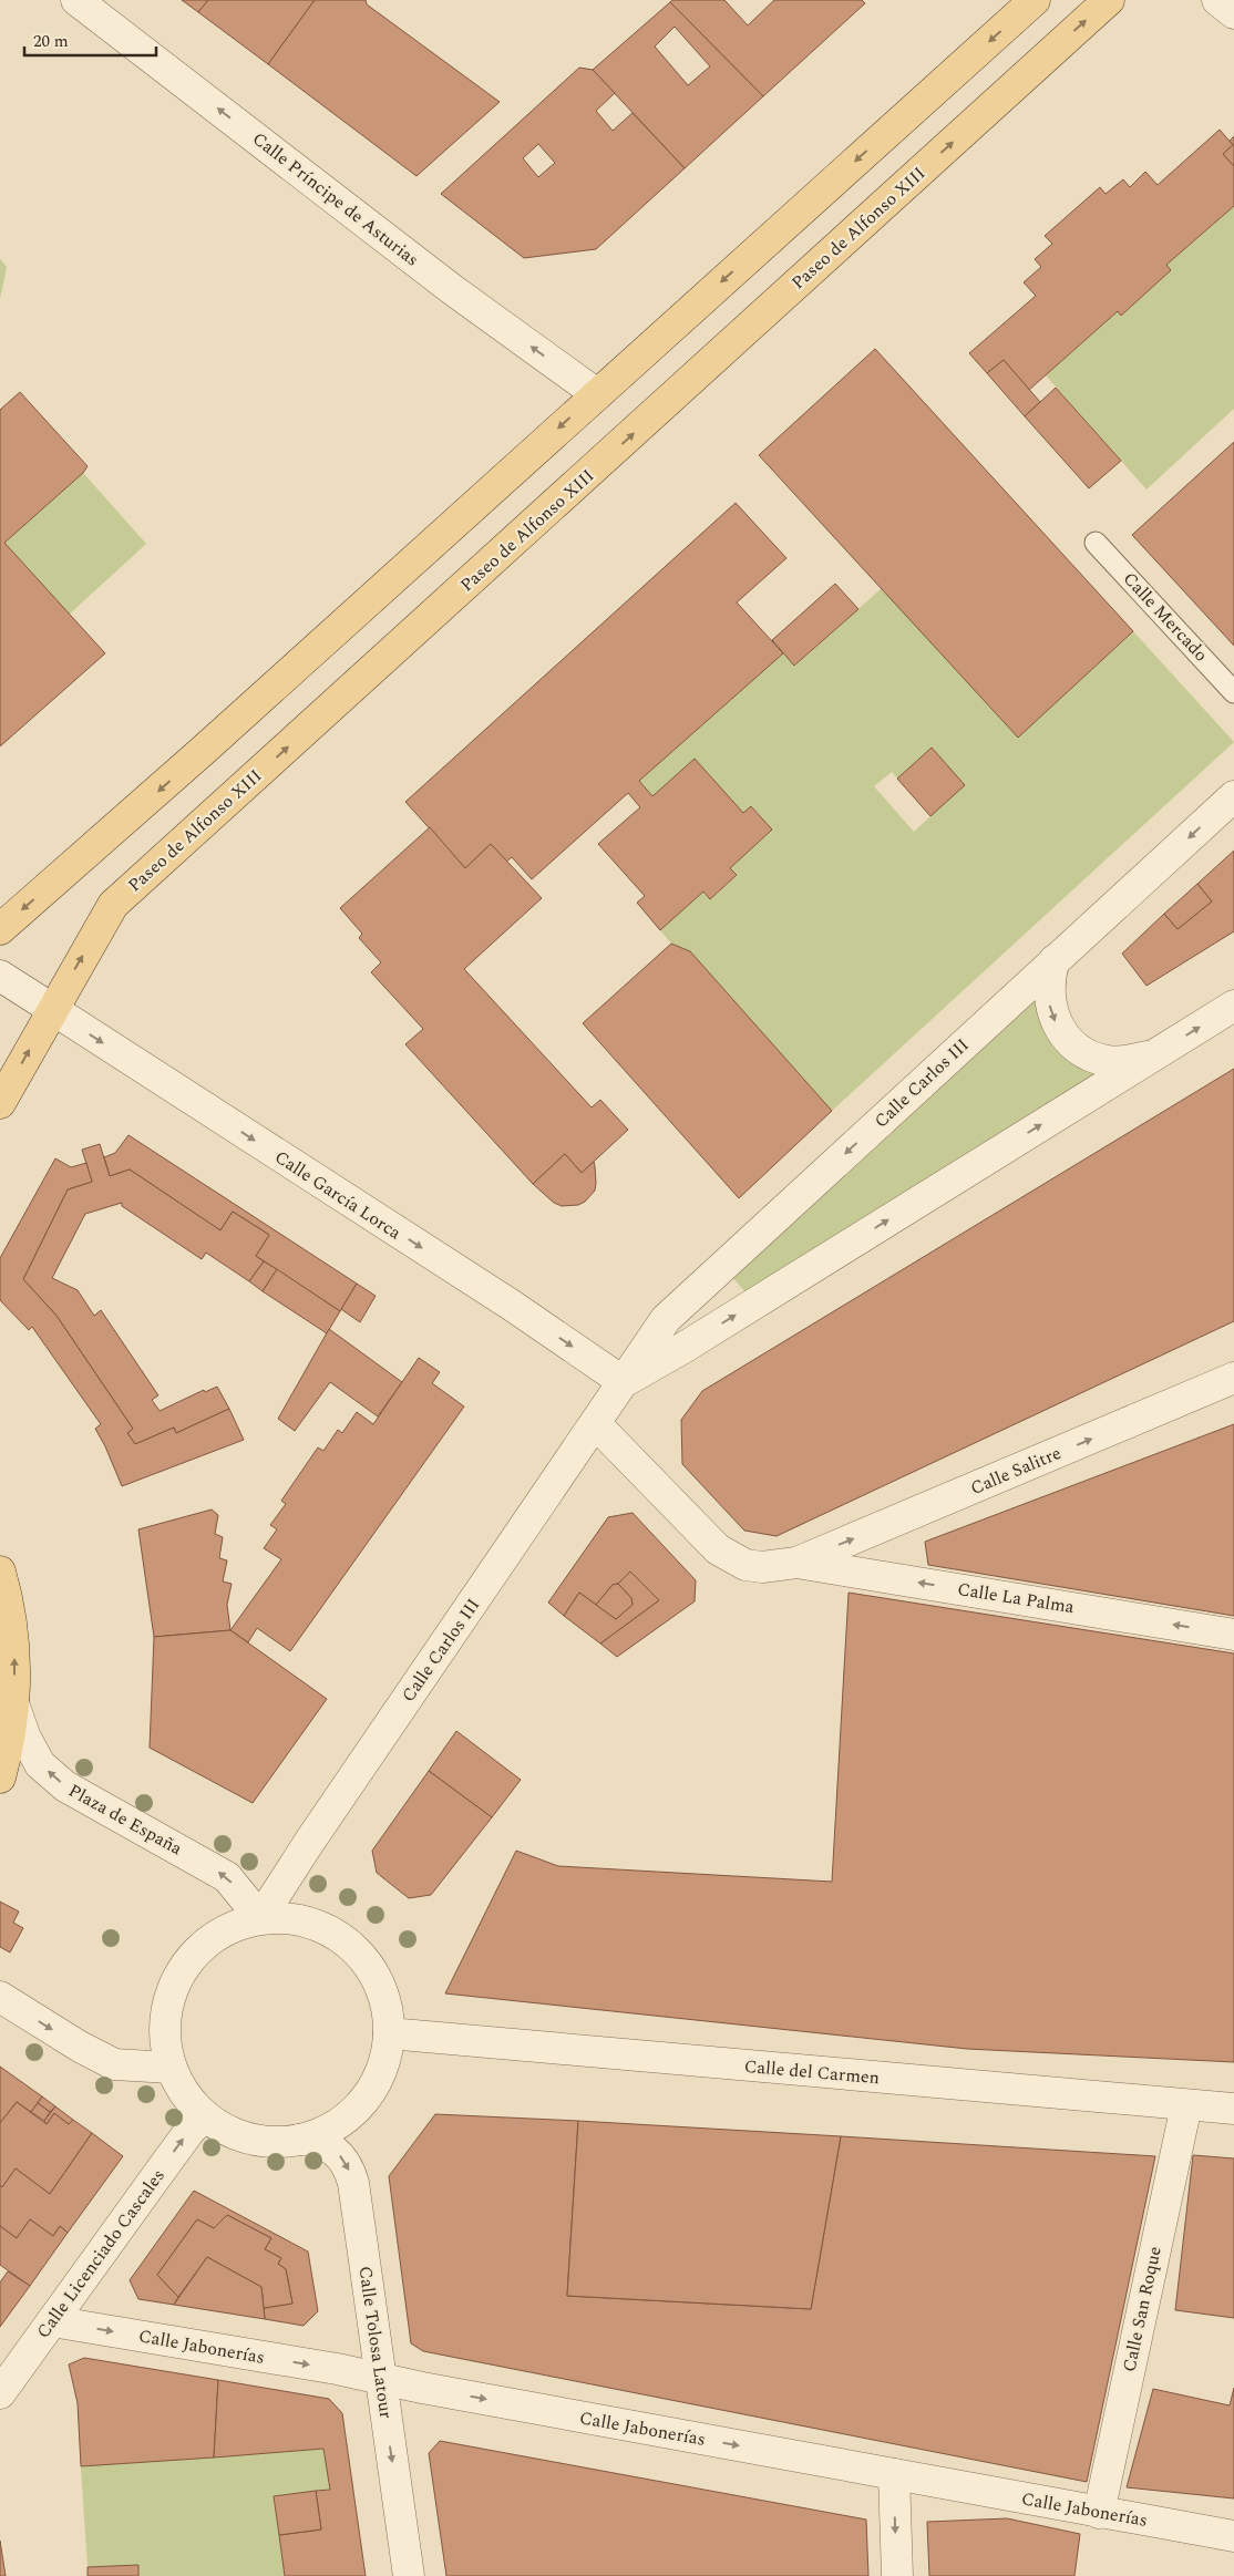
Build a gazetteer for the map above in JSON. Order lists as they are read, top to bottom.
{
  "streets": {
    "main road": ["Paseo de Alfonso XIII", "Plaza de España"],
    "street": [
      "Calle Príncipe de Asturias",
      "Calle Carlos III",
      "Calle García Lorca",
      "Calle Salitre",
      "Calle La Palma",
      "Calle del Carmen",
      "Calle Licenciado Cascales",
      "Calle San Roque",
      "Calle Tolosa Latour",
      "Calle Jabonerías"
    ],
    "lane": ["Calle Mercado"]
  },
  "crossings": [
    ["Paseo de Alfonso XIII", "Calle García Lorca"],
    ["Calle Carlos III", "Calle García Lorca"],
    ["Calle Carlos III", "Plaza de España"],
    ["Calle Salitre", "Calle La Palma"],
    ["Calle del Carmen", "Calle San Roque"],
    ["Calle Licenciado Cascales", "Calle Jabonerías"],
    ["Calle San Roque", "Calle Jabonerías"],
    ["Calle Tolosa Latour", "Calle Jabonerías"]
  ],
  "one_way": [
    "Calle Príncipe de Asturias",
    "Calle García Lorca",
    "Calle Salitre",
    "Calle La Palma",
    "Plaza de España",
    "Calle Licenciado Cascales",
    "Calle Tolosa Latour",
    "Calle Jabonerías"
  ],
  "scale_bar": "20 m"
}
